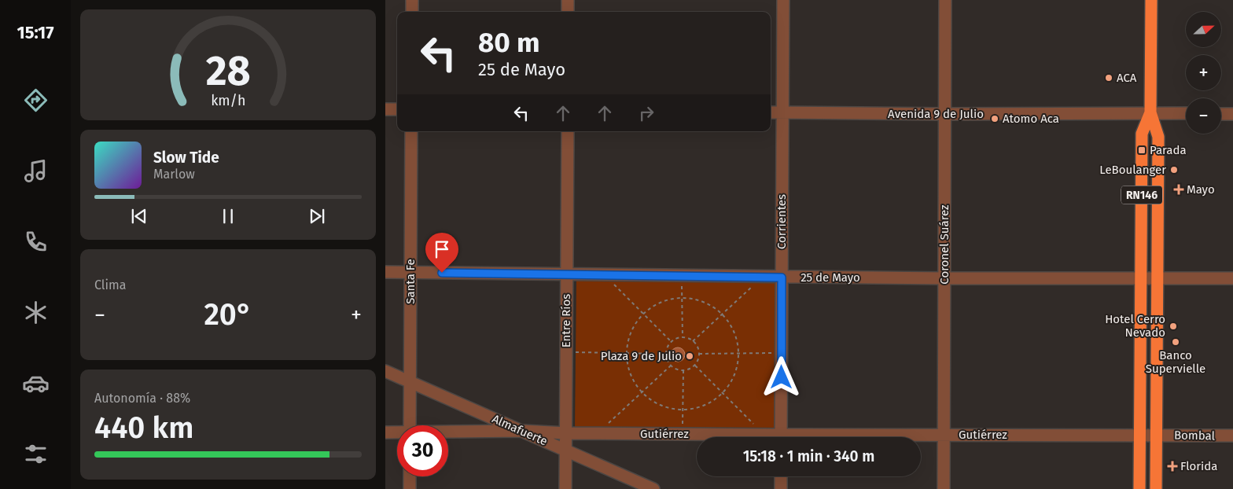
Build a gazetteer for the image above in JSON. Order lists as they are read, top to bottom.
{
  "streets": {
    "highway": ["RN146"],
    "street": [
      "Avenida 9 de Julio",
      "Corrientes",
      "Coronel Suárez",
      "25 de Mayo",
      "Santa Fe",
      "Entre Ríos",
      "Almafuerte",
      "Gutiérrez",
      "Bombal"
    ]
  },
  "crossings": [
    ["Avenida 9 de Julio", "RN146"],
    ["Avenida 9 de Julio", "Corrientes"],
    ["Avenida 9 de Julio", "Coronel Suárez"],
    ["RN146", "25 de Mayo"],
    ["RN146", "Gutiérrez"],
    ["RN146", "Bombal"],
    ["Corrientes", "25 de Mayo"],
    ["Coronel Suárez", "25 de Mayo"],
    ["Coronel Suárez", "Gutiérrez"],
    ["25 de Mayo", "Santa Fe"],
    ["25 de Mayo", "Entre Ríos"],
    ["Santa Fe", "Almafuerte"],
    ["Entre Ríos", "Almafuerte"],
    ["Entre Ríos", "Gutiérrez"],
    ["Almafuerte", "Gutiérrez"],
    ["Gutiérrez", "Bombal"]
  ],
  "places": {
    "other": [
      "ACA",
      "Atomo Aca",
      "LeBoulanger",
      "Hotel Cerro Nevado",
      "Banco Supervielle",
      "Plaza 9 de Julio"
    ],
    "transit": ["Parada"],
    "health": ["Mayo", "Florida"]
  },
  "north": "right",
  "page": {
    "tabs": "15:17",
    "map_buttons": ["+", "−"],
    "turn": ["80 m", "25 de Mayo"],
    "song": ["Slow Tide", "Marlow"],
    "tile": [
      "Clima",
      ["Autonomía · 88%", "440 km"]
    ],
    "heat": ["−", "20°", "+"],
    "limit": "30",
    "trip": "15:18 · 1 min · 340 m",
    "gauge": ["28", "km/h"]
  }
}
